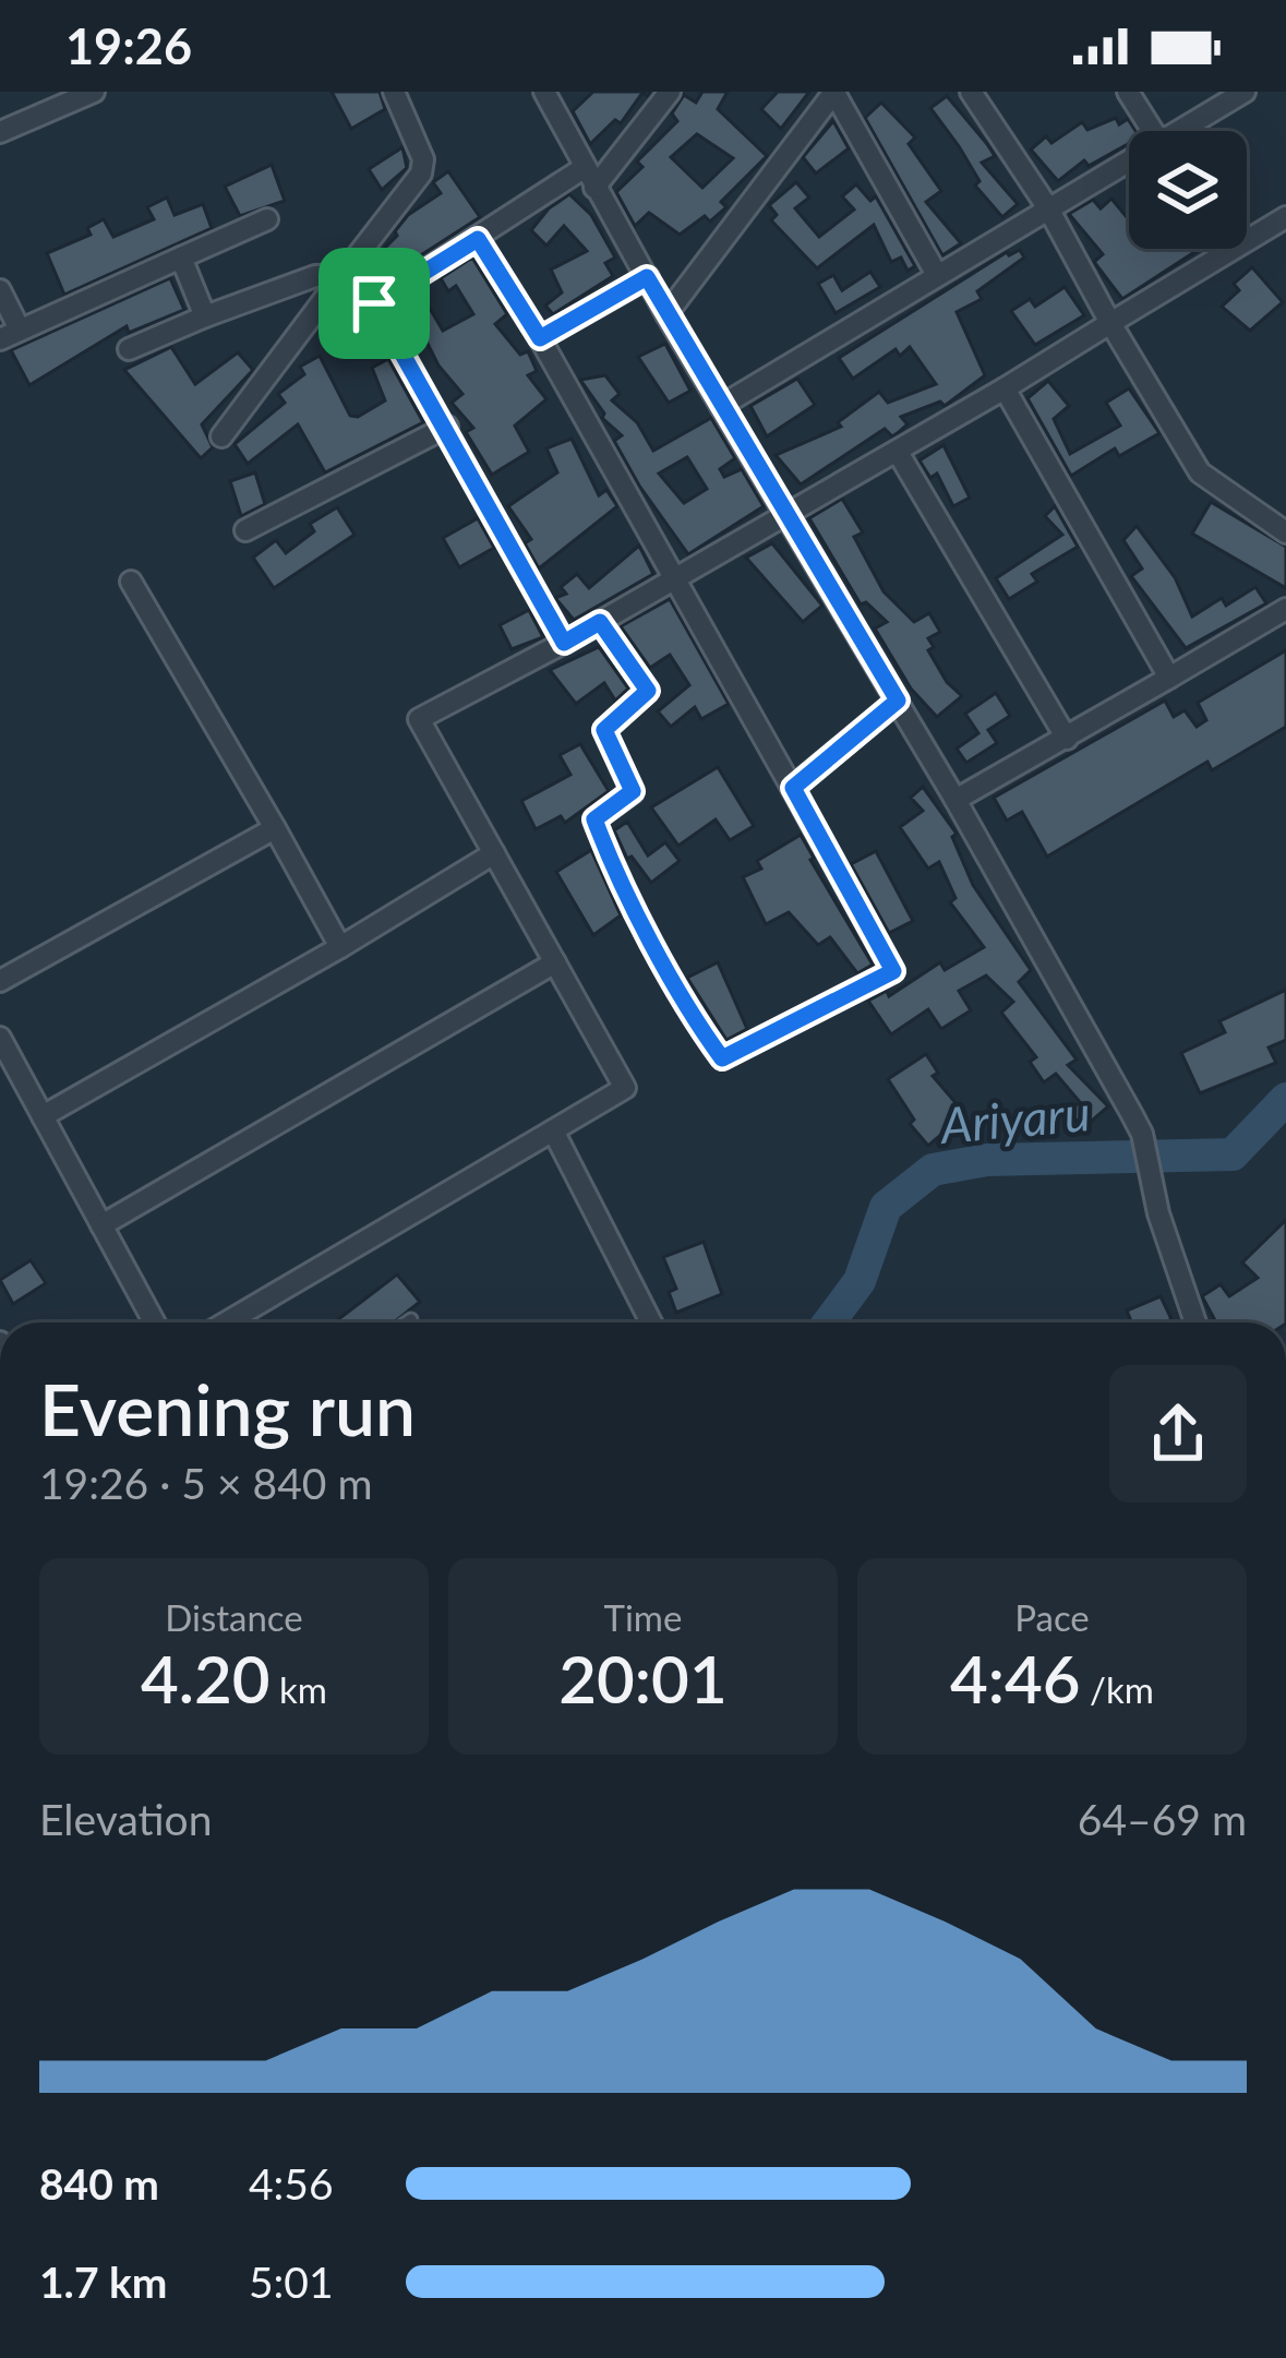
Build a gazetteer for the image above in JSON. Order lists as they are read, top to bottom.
{
  "water": ["Ariyaru"],
  "page": {
    "status": "19:26",
    "heading": ["Evening run", "19:26 · 5 × 840 m"],
    "stats": [
      ["Distance", "4.20 km"],
      ["Time", "20:01"],
      ["Pace", "4:46 /km"]
    ],
    "chart": ["Elevation", "64–69 m"],
    "list": [
      {
        "name": "840 m",
        "note": "4:56"
      },
      {
        "name": "1.7 km",
        "note": "5:01"
      }
    ]
  }
}
